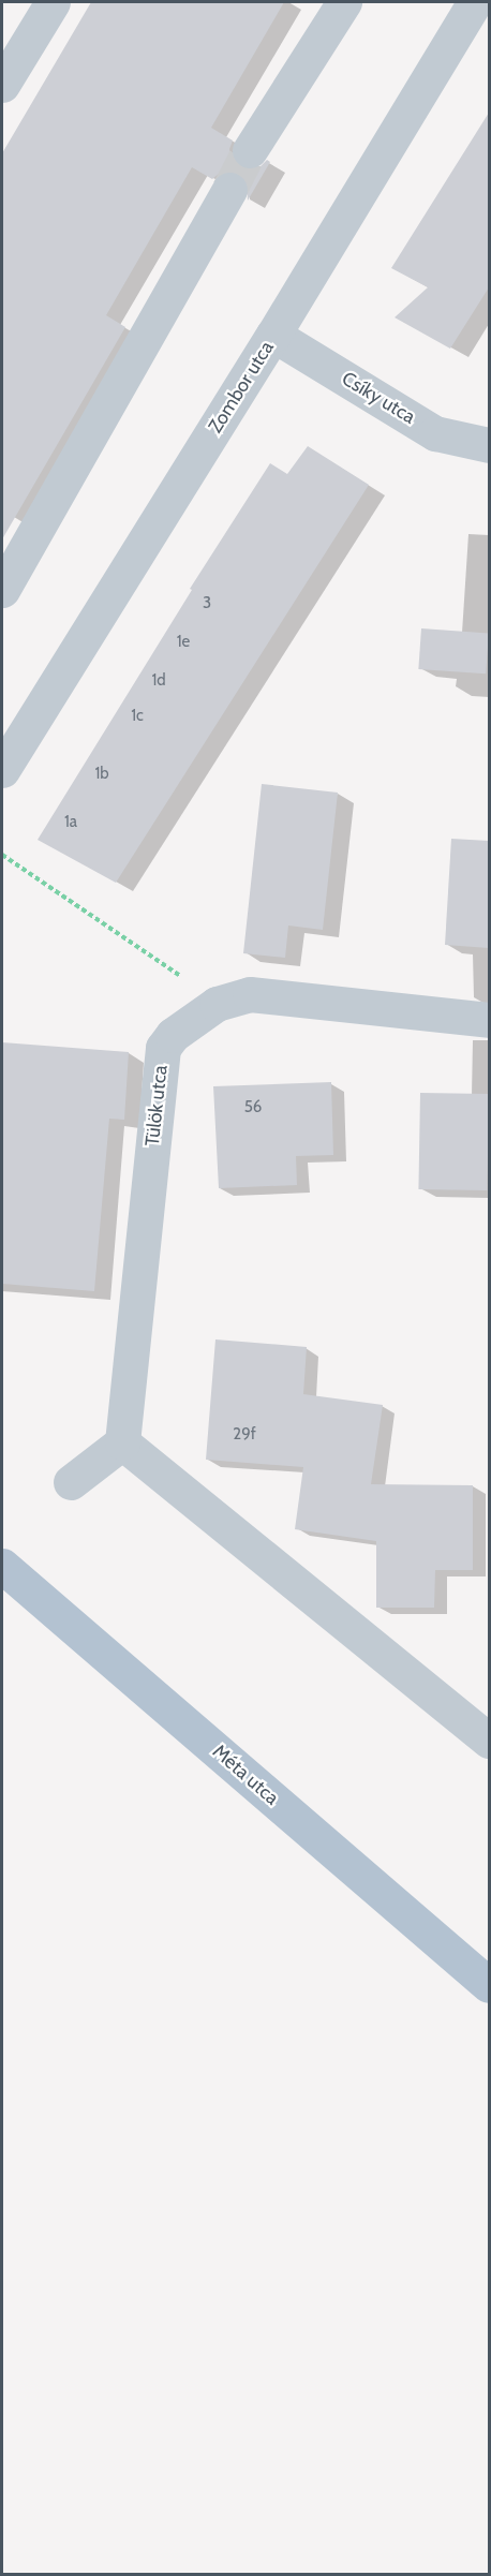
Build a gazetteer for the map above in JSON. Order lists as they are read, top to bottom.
{
  "streets": {
    "main road": ["Méta utca"],
    "street": ["Zombor utca", "Csíky utca", "Tülök utca"]
  },
  "crossings": [
    ["Zombor utca", "Csíky utca"]
  ],
  "house_numbers": [
    "3",
    "1e",
    "1d",
    "1c",
    "1b",
    "1a",
    "56",
    "29f"
  ]
}
